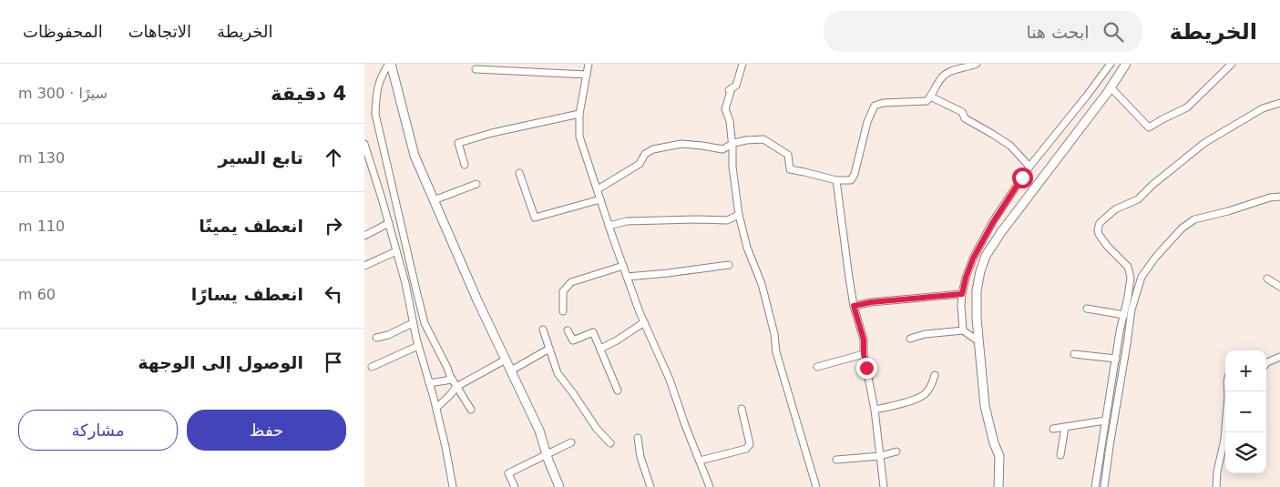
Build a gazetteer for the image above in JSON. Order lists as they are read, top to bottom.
{
  "page": {
    "header": "الخريطة",
    "search": "ابحث هنا",
    "nav": ["الخريطة", "الاتجاهات", "المحفوظات"],
    "heading": ["4 دقيقة", "سيرًا · 300 m"],
    "list": [
      ["تابع السير", "130 m"],
      ["انعطف يمينًا", "110 m"],
      ["انعطف يسارًا", "60 m"],
      "الوصول إلى الوجهة"
    ],
    "map_buttons": ["+", "−"],
    "buttons": ["حفظ", "مشاركة"]
  }
}
